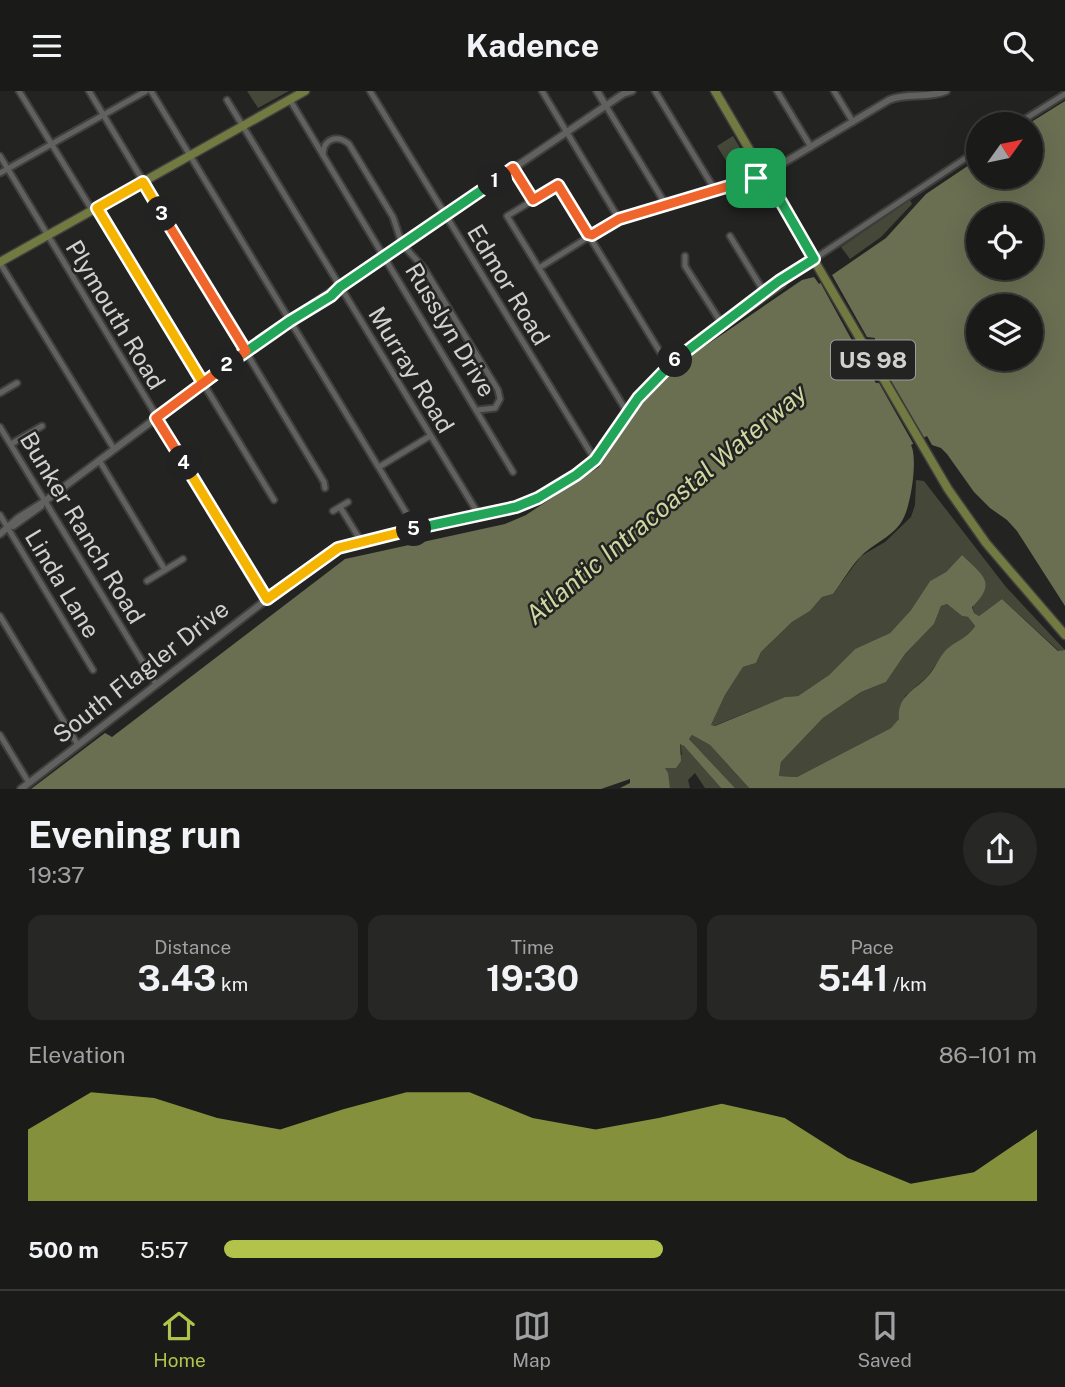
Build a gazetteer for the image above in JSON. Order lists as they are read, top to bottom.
{
  "streets": {
    "main road": ["US 98"],
    "street": [
      "Edmor Road",
      "Plymouth Road",
      "Russlyn Drive",
      "Murray Road",
      "Bunker Ranch Road",
      "Linda Lane",
      "South Flagler Drive"
    ]
  },
  "crossings": [
    ["Edmor Road", "South Flagler Drive"],
    ["Plymouth Road", "South Flagler Drive"],
    ["US 98", "South Flagler Drive"],
    ["Murray Road", "South Flagler Drive"],
    ["Bunker Ranch Road", "South Flagler Drive"]
  ],
  "water": ["Atlantic Intracoastal Waterway"],
  "north": "top right",
  "page": {
    "header": "Kadence",
    "pins": [
      "1",
      "3",
      "6",
      "2",
      "4",
      "5"
    ],
    "heading": ["Evening run", "19:37"],
    "stats": [
      ["Distance", "3.43 km"],
      ["Time", "19:30"],
      ["Pace", "5:41 /km"]
    ],
    "chart": ["Elevation", "86–101 m"],
    "list": [
      {
        "name": "500 m",
        "note": "5:57"
      }
    ],
    "tabs": ["Home", "Map", "Saved"]
  }
}
